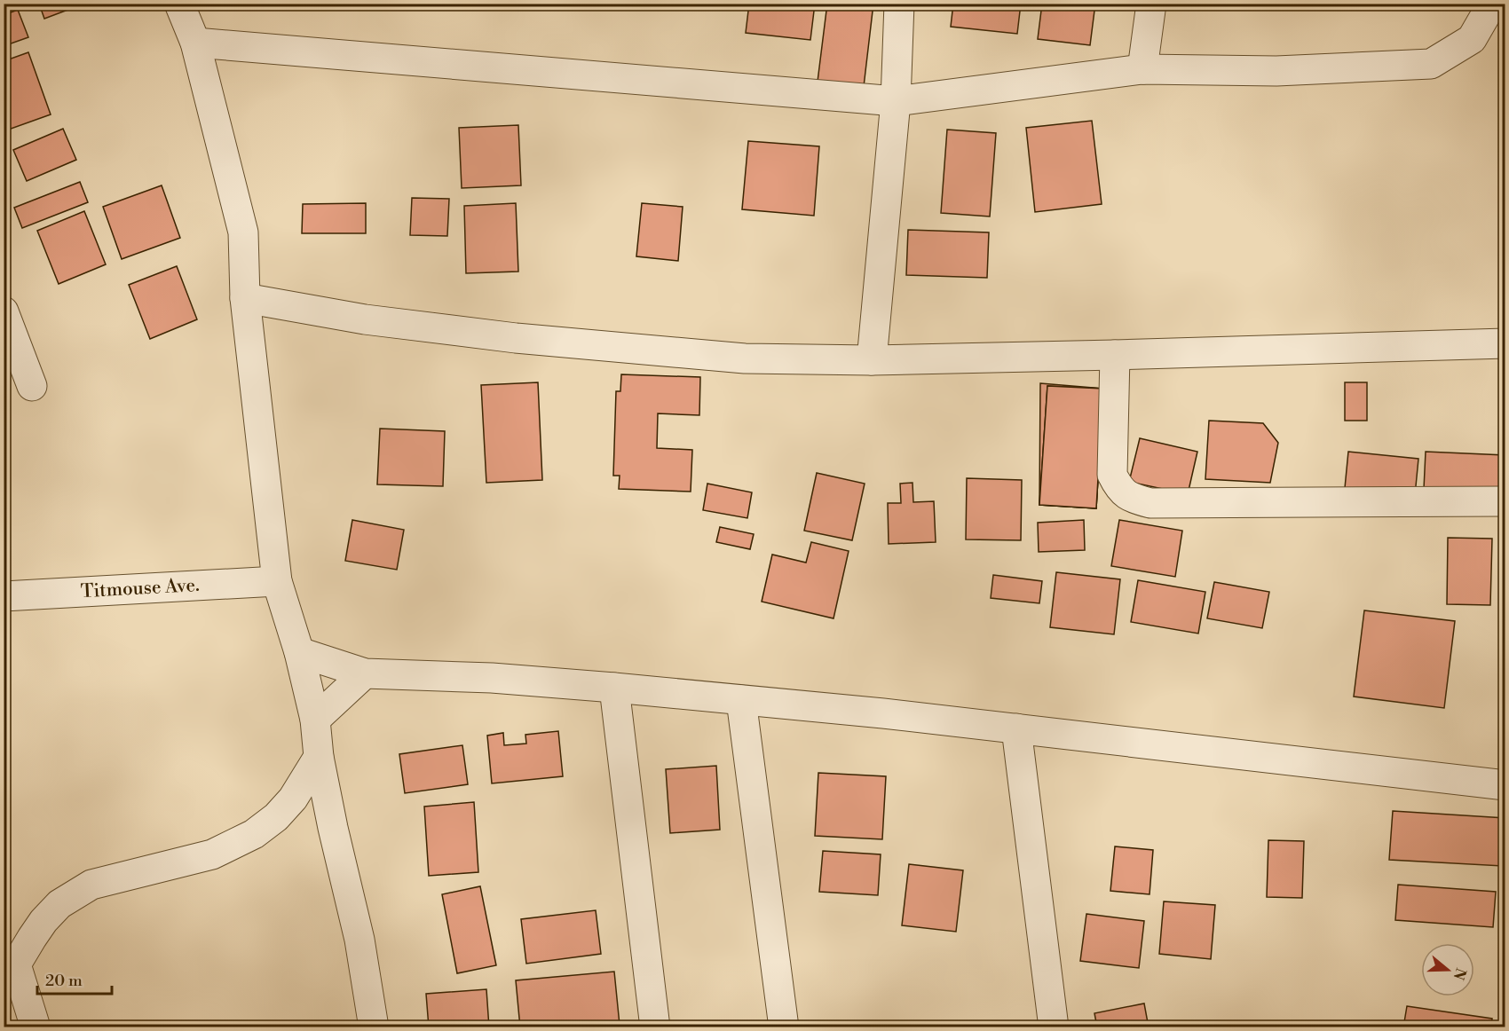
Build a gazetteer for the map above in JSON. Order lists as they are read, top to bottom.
{
  "streets": {
    "street": ["Titmouse Ave."]
  },
  "scale_bar": "20 m",
  "north": "right"
}
